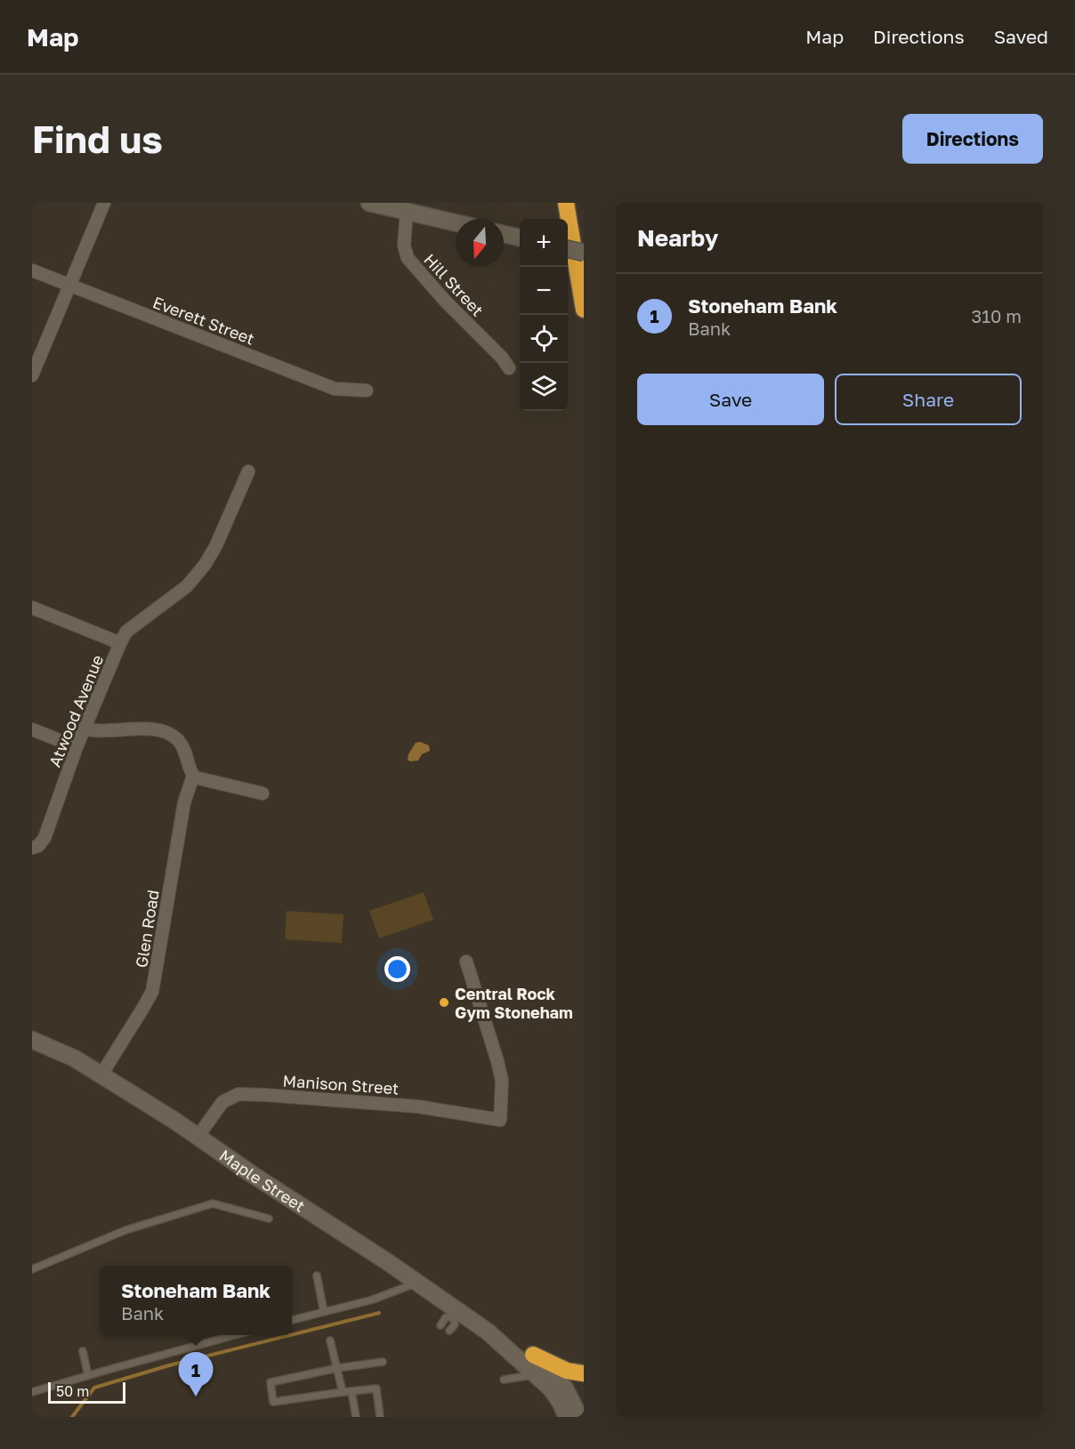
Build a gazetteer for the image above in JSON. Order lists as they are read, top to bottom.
{
  "streets": {
    "street": [
      "Hill Street",
      "Everett Street",
      "Atwood Avenue",
      "Glen Road",
      "Manison Street",
      "Maple Street"
    ]
  },
  "crossings": [
    ["Glen Road", "Maple Street"],
    ["Manison Street", "Maple Street"]
  ],
  "places": ["Central Rock Gym Stoneham"],
  "scale_bar": "50 m",
  "north": "bottom",
  "page": {
    "header": "Map",
    "nav": ["Map", "Directions", "Saved"],
    "buttons": [
      "Directions",
      ["Save", "Share"]
    ],
    "title": "Find us",
    "heading": "Nearby",
    "map_buttons": ["+", "−"],
    "list": [
      {
        "mark": "1",
        "name": "Stoneham Bank",
        "note": "Bank",
        "value": "310 m"
      }
    ],
    "popup": ["Stoneham Bank", "Bank"],
    "pins": "1",
    "scale": "50 m"
  }
}
